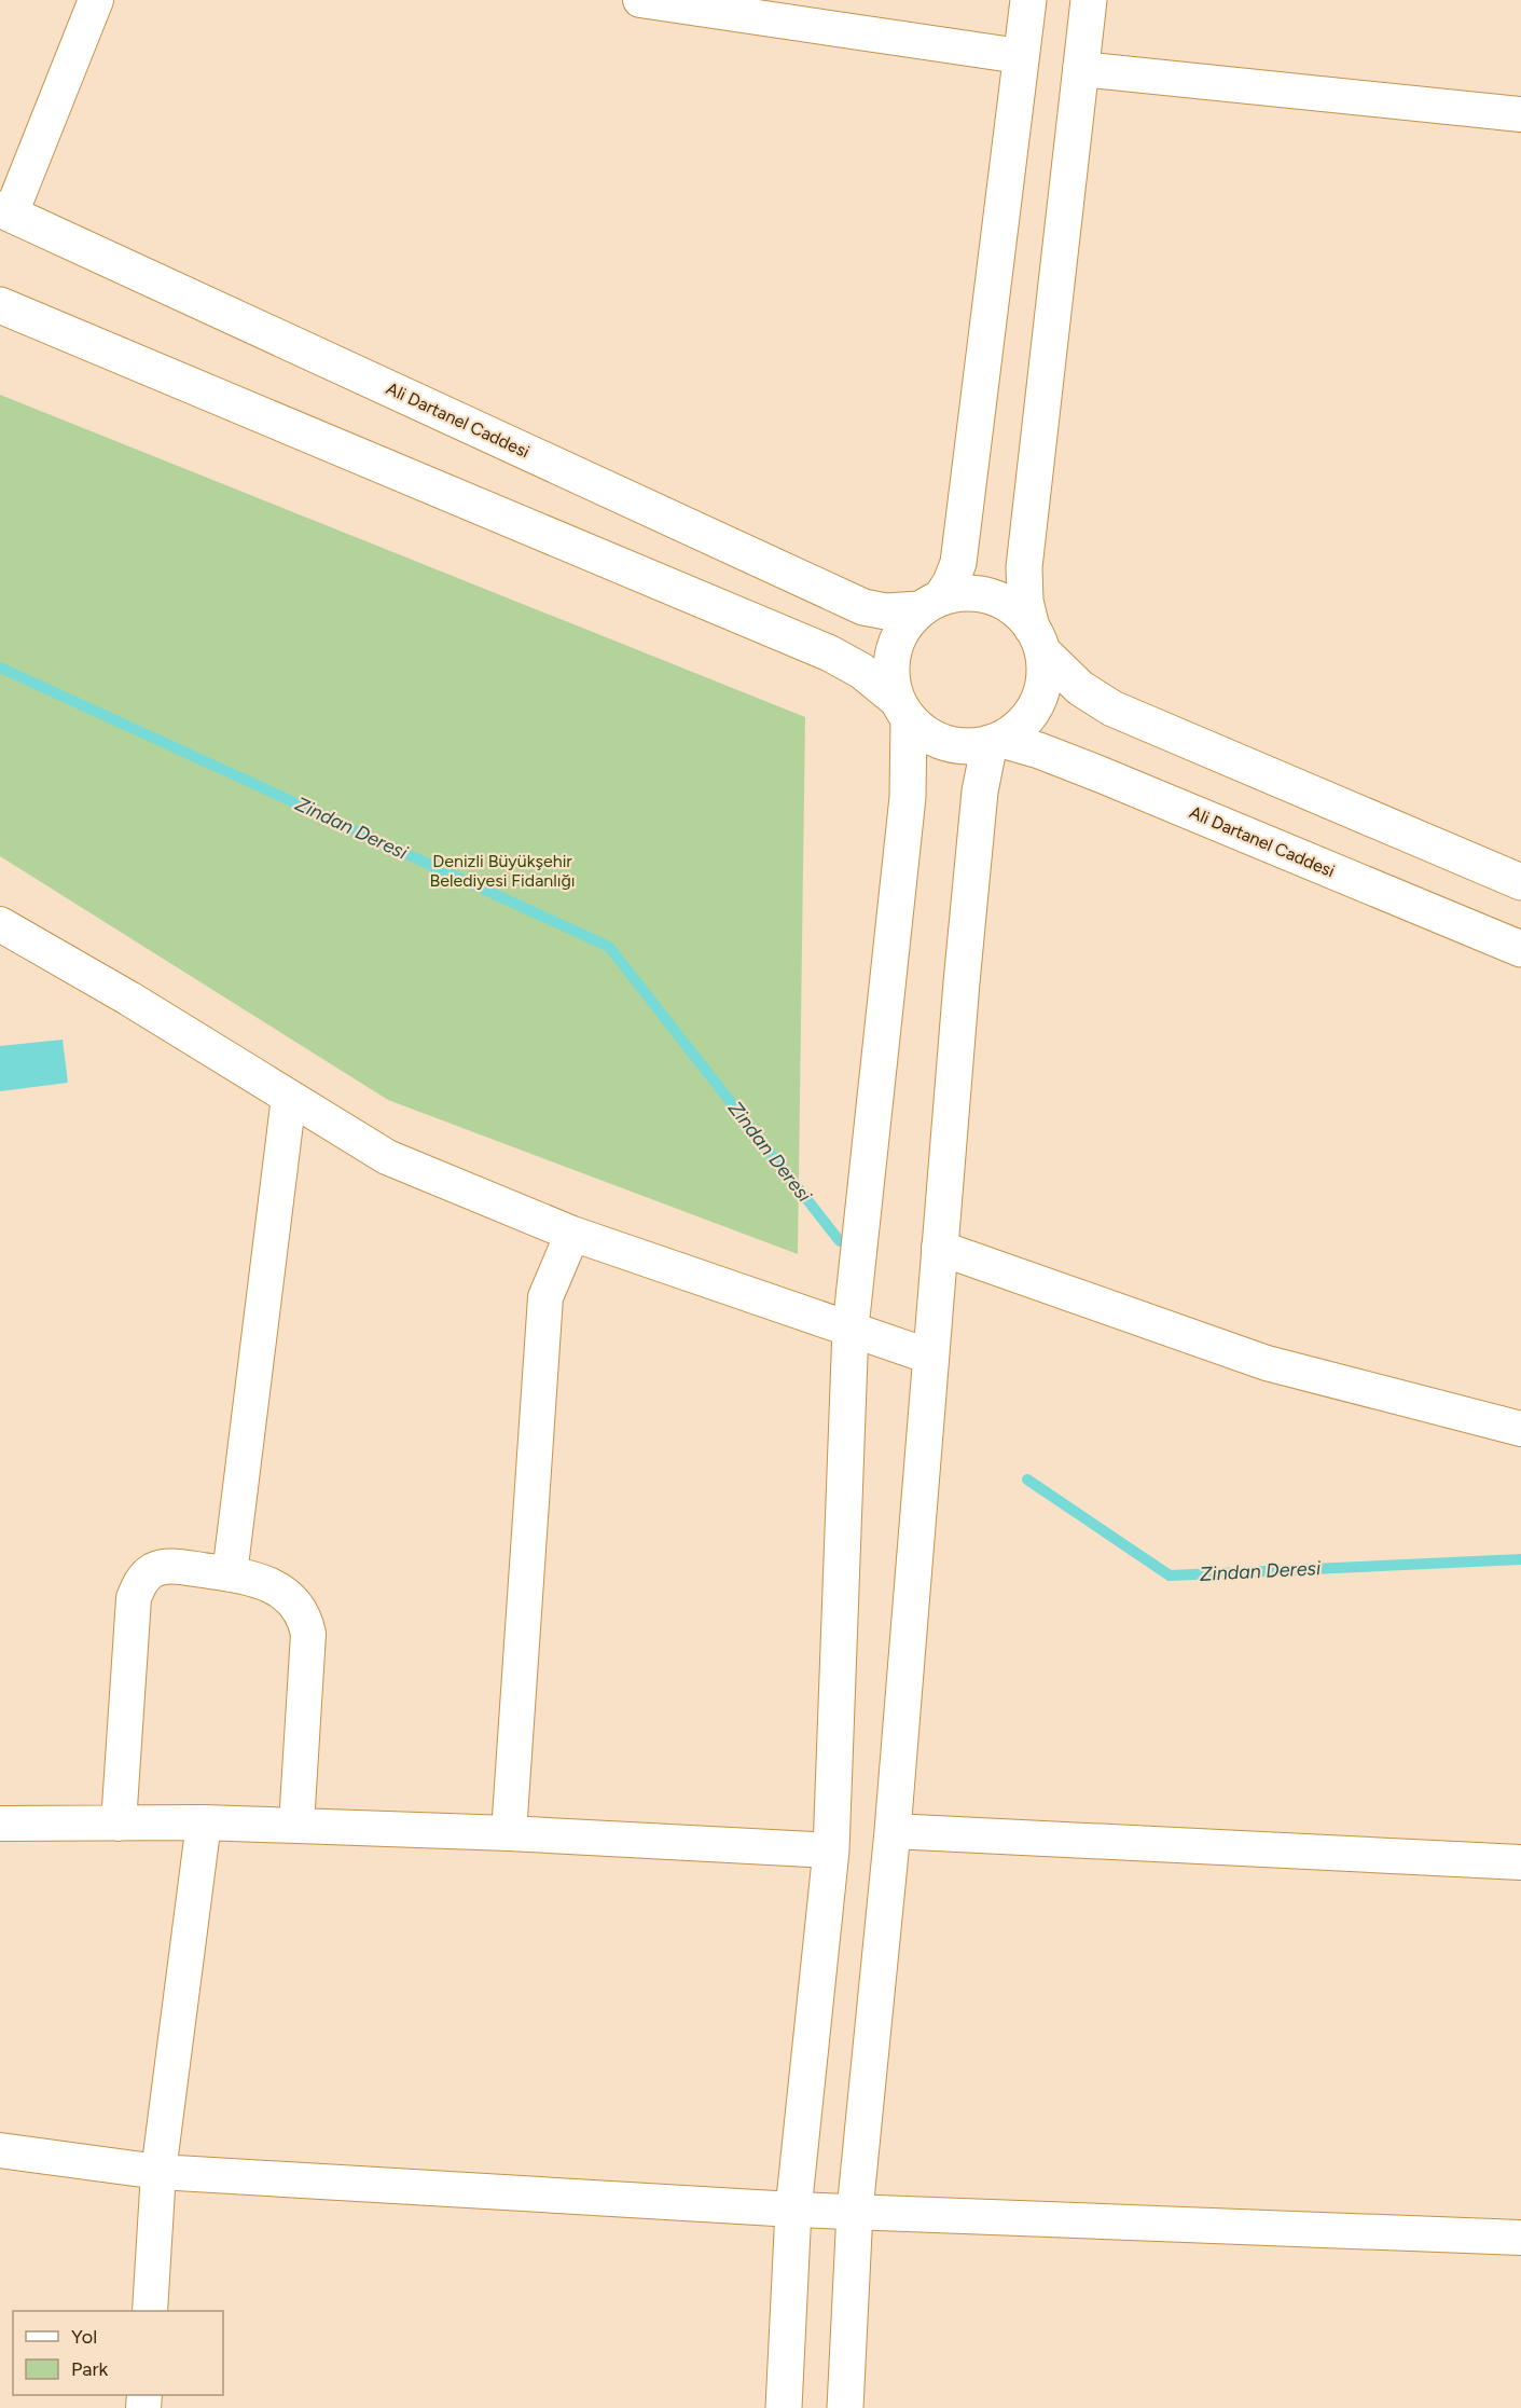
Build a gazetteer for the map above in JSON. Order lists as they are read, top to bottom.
{
  "streets": {
    "street": ["Ali Dartanel Caddesi"]
  },
  "water": ["Zindan Deresi"],
  "parks": ["Denizli Büyükşehir Belediyesi Fidanlığı"],
  "legend": ["Yol", "Park"]
}
